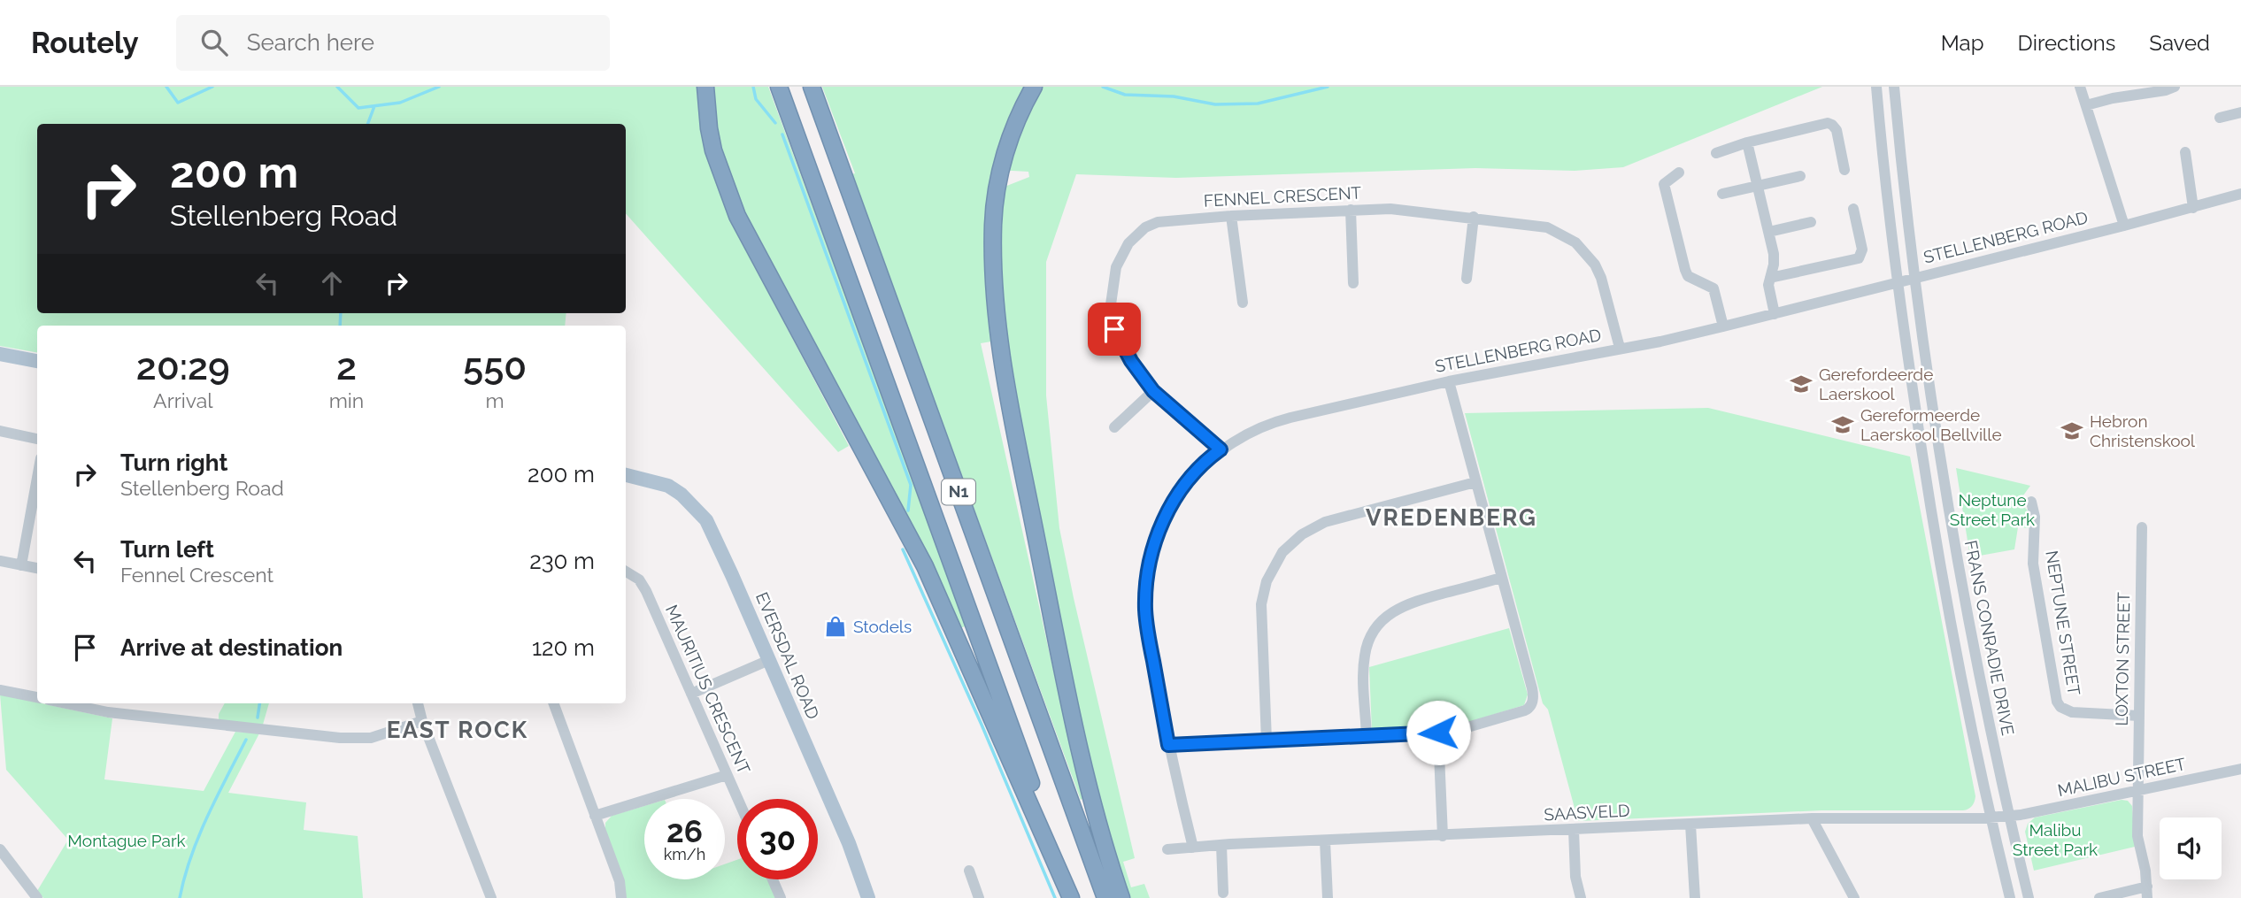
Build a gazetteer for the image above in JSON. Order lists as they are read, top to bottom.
{
  "streets": {
    "highway": ["N1"],
    "main road": ["EVERSDAL ROAD"],
    "street": [
      "FENNEL CRESCENT",
      "STELLENBERG ROAD",
      "NEPTUNE STREET",
      "FRANS CONRADIE DRIVE",
      "LOXTON STREET",
      "MAURITIUS CRESCENT",
      "MALIBU STREET",
      "SAASVELD"
    ]
  },
  "crossings": [
    ["FENNEL CRESCENT", "STELLENBERG ROAD"],
    ["STELLENBERG ROAD", "FRANS CONRADIE DRIVE"],
    ["STELLENBERG ROAD", "SAASVELD"],
    ["NEPTUNE STREET", "LOXTON STREET"],
    ["FRANS CONRADIE DRIVE", "MALIBU STREET"],
    ["FRANS CONRADIE DRIVE", "SAASVELD"],
    ["LOXTON STREET", "MALIBU STREET"],
    ["MALIBU STREET", "SAASVELD"]
  ],
  "districts": ["VREDENBERG", "EAST ROCK"],
  "parks": ["Neptune Street Park", "Malibu Street Park", "Montague Park"],
  "places": {
    "school or university": ["Gerefordeerde Laerskool", "Gereformeerde Laerskool Bellville", "Hebron Christenskool"],
    "shop": ["Stodels"]
  },
  "page": {
    "header": "Routely",
    "search": "Search here",
    "nav": ["Map", "Directions", "Saved"],
    "turn": ["200 m", "Stellenberg Road"],
    "eta": [
      "20:29",
      "Arrival",
      "2",
      "min",
      "550",
      "m"
    ],
    "list": [
      {
        "name": "Turn right",
        "note": "Stellenberg Road",
        "value": "200 m"
      },
      {
        "name": "Turn left",
        "note": "Fennel Crescent",
        "value": "230 m"
      },
      {
        "name": "Arrive at destination",
        "value": "120 m"
      }
    ],
    "speed": "26 km/h",
    "limit": "30"
  }
}
